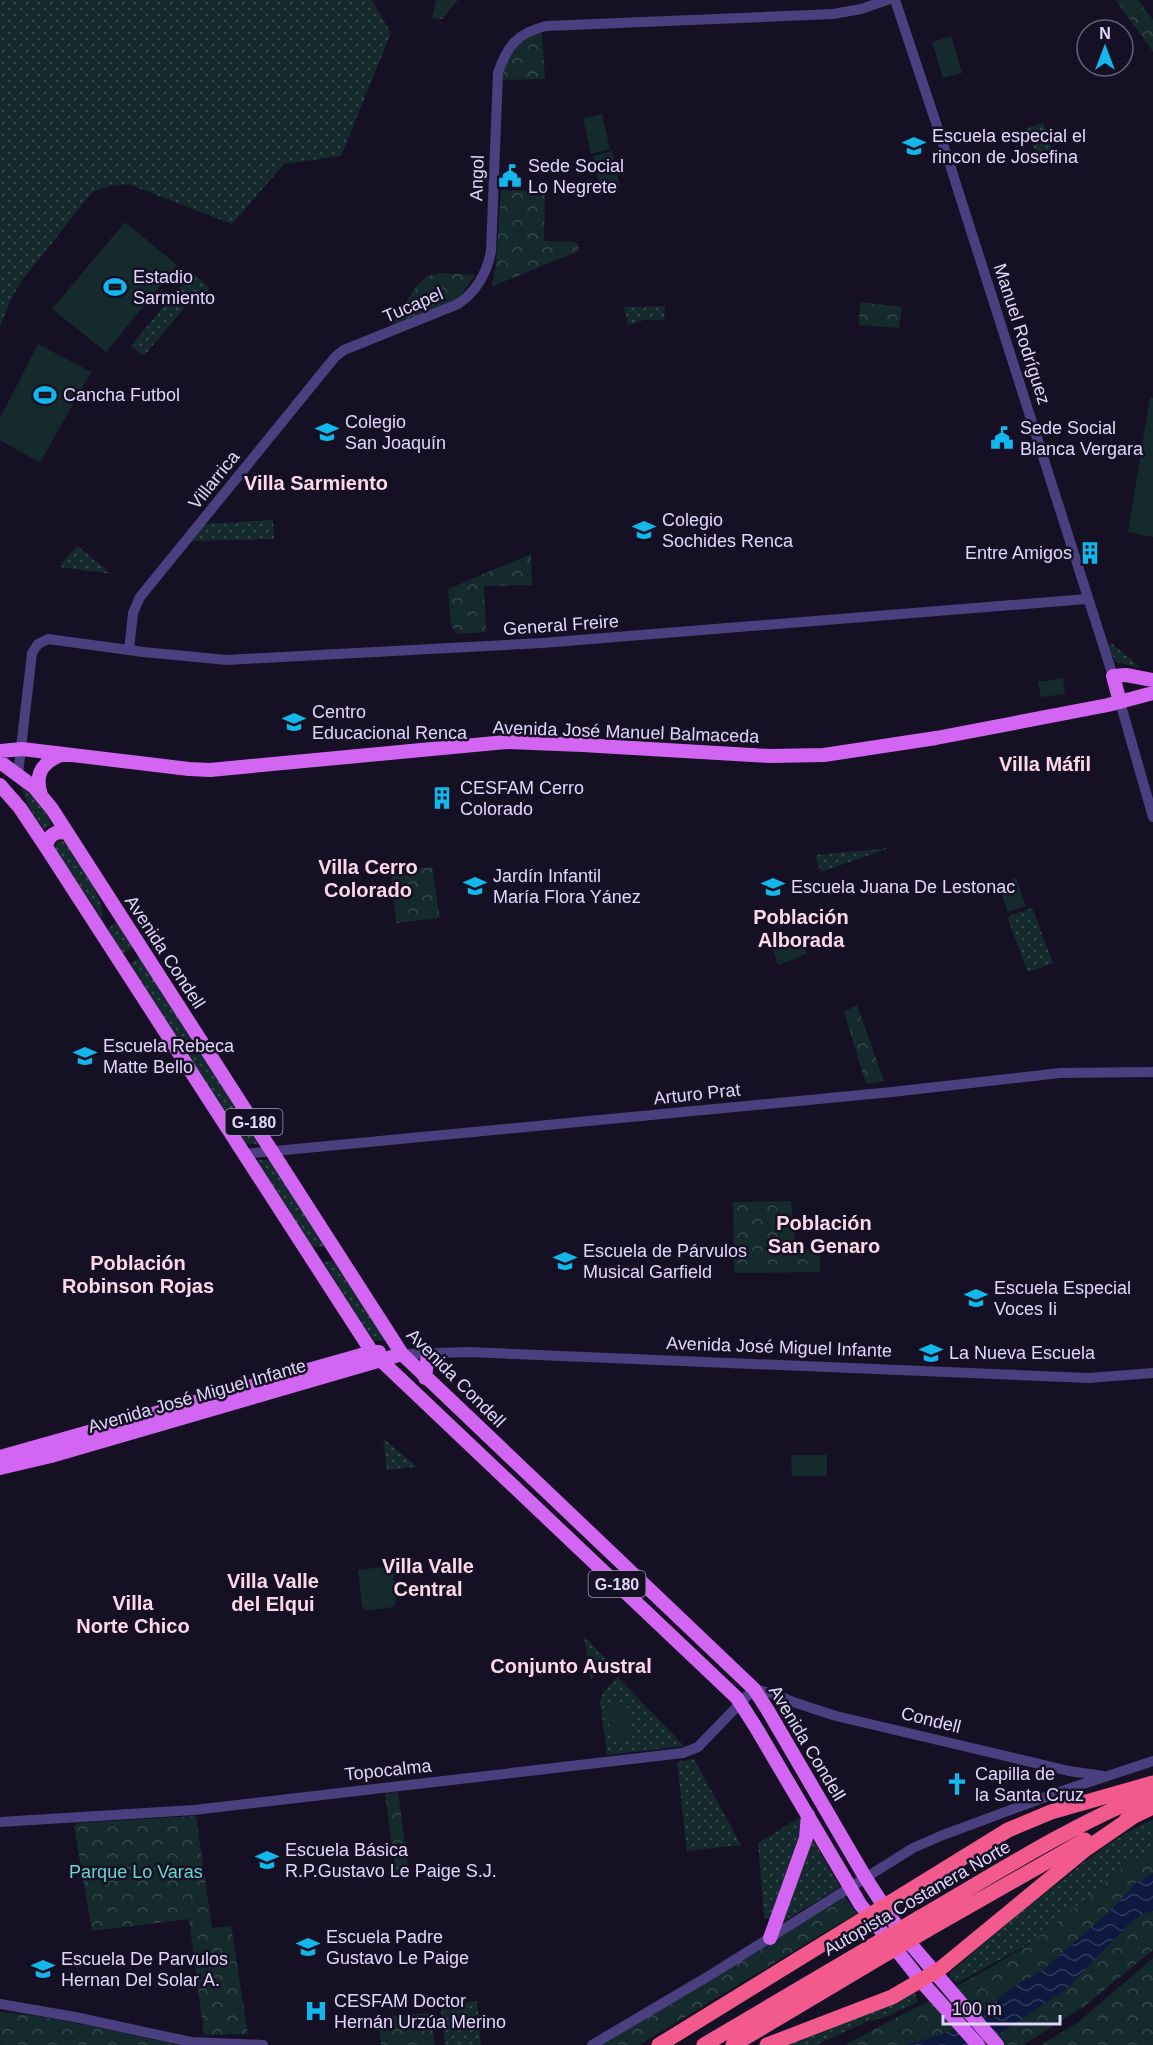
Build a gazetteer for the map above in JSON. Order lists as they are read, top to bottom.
{
  "streets": {
    "highway": ["Autopista Costanera Norte"],
    "main road": [
      "Manuel Rodríguez",
      "Avenida José Manuel Balmaceda",
      "Avenida Condell",
      "G-180",
      "Avenida José Miguel Infante"
    ],
    "street": [
      "Angol",
      "Tucapel",
      "Villarrica",
      "General Freire",
      "Arturo Prat",
      "Condell",
      "Topocalma"
    ]
  },
  "crossings": [
    ["Angol", "Tucapel"],
    ["Tucapel", "Villarrica"],
    ["Manuel Rodríguez", "General Freire"],
    ["Manuel Rodríguez", "Avenida José Manuel Balmaceda"],
    ["Villarrica", "General Freire"],
    ["General Freire", "Avenida José Manuel Balmaceda"],
    ["Avenida Condell", "Arturo Prat"],
    ["Avenida Condell", "G-180"],
    ["Avenida Condell", "Avenida José Miguel Infante"],
    ["Avenida Condell", "Condell"],
    ["Avenida Condell", "Topocalma"],
    ["Condell", "Topocalma"]
  ],
  "districts": [
    "Villa Sarmiento",
    "Villa Máfil",
    "Villa Cerro Colorado",
    "Población Alborada",
    "Población San Genaro",
    "Población Robinson Rojas",
    "Villa Valle Central",
    "Villa Valle del Elqui",
    "Villa Norte Chico",
    "Conjunto Austral"
  ],
  "parks": ["Parque Lo Varas"],
  "places": {
    "school or university": [
      "Escuela especial el rincon de Josefina",
      "Colegio San Joaquín",
      "Colegio Sochides Renca",
      "Centro Educacional Renca",
      "Jardín Infantil María Flora Yánez",
      "Escuela Juana De Lestonac",
      "Escuela Rebeca Matte Bello",
      "Escuela de Párvulos Musical Garfield",
      "Escuela Especial Voces Ii",
      "La Nueva Escuela",
      "Escuela Básica R.P.Gustavo Le Paige S.J.",
      "Escuela Padre Gustavo Le Paige",
      "Escuela De Parvulos Hernan Del Solar A."
    ],
    "public building": ["Sede Social Lo Negrete", "Sede Social Blanca Vergara"],
    "sports": ["Estadio Sarmiento", "Cancha Futbol"],
    "building": ["Entre Amigos", "CESFAM Cerro Colorado"],
    "church": ["Capilla de la Santa Cruz"],
    "hospital": ["CESFAM Doctor Hernán Urzúa Merino"]
  },
  "scale_bar": "100 m",
  "north": "top"
}
